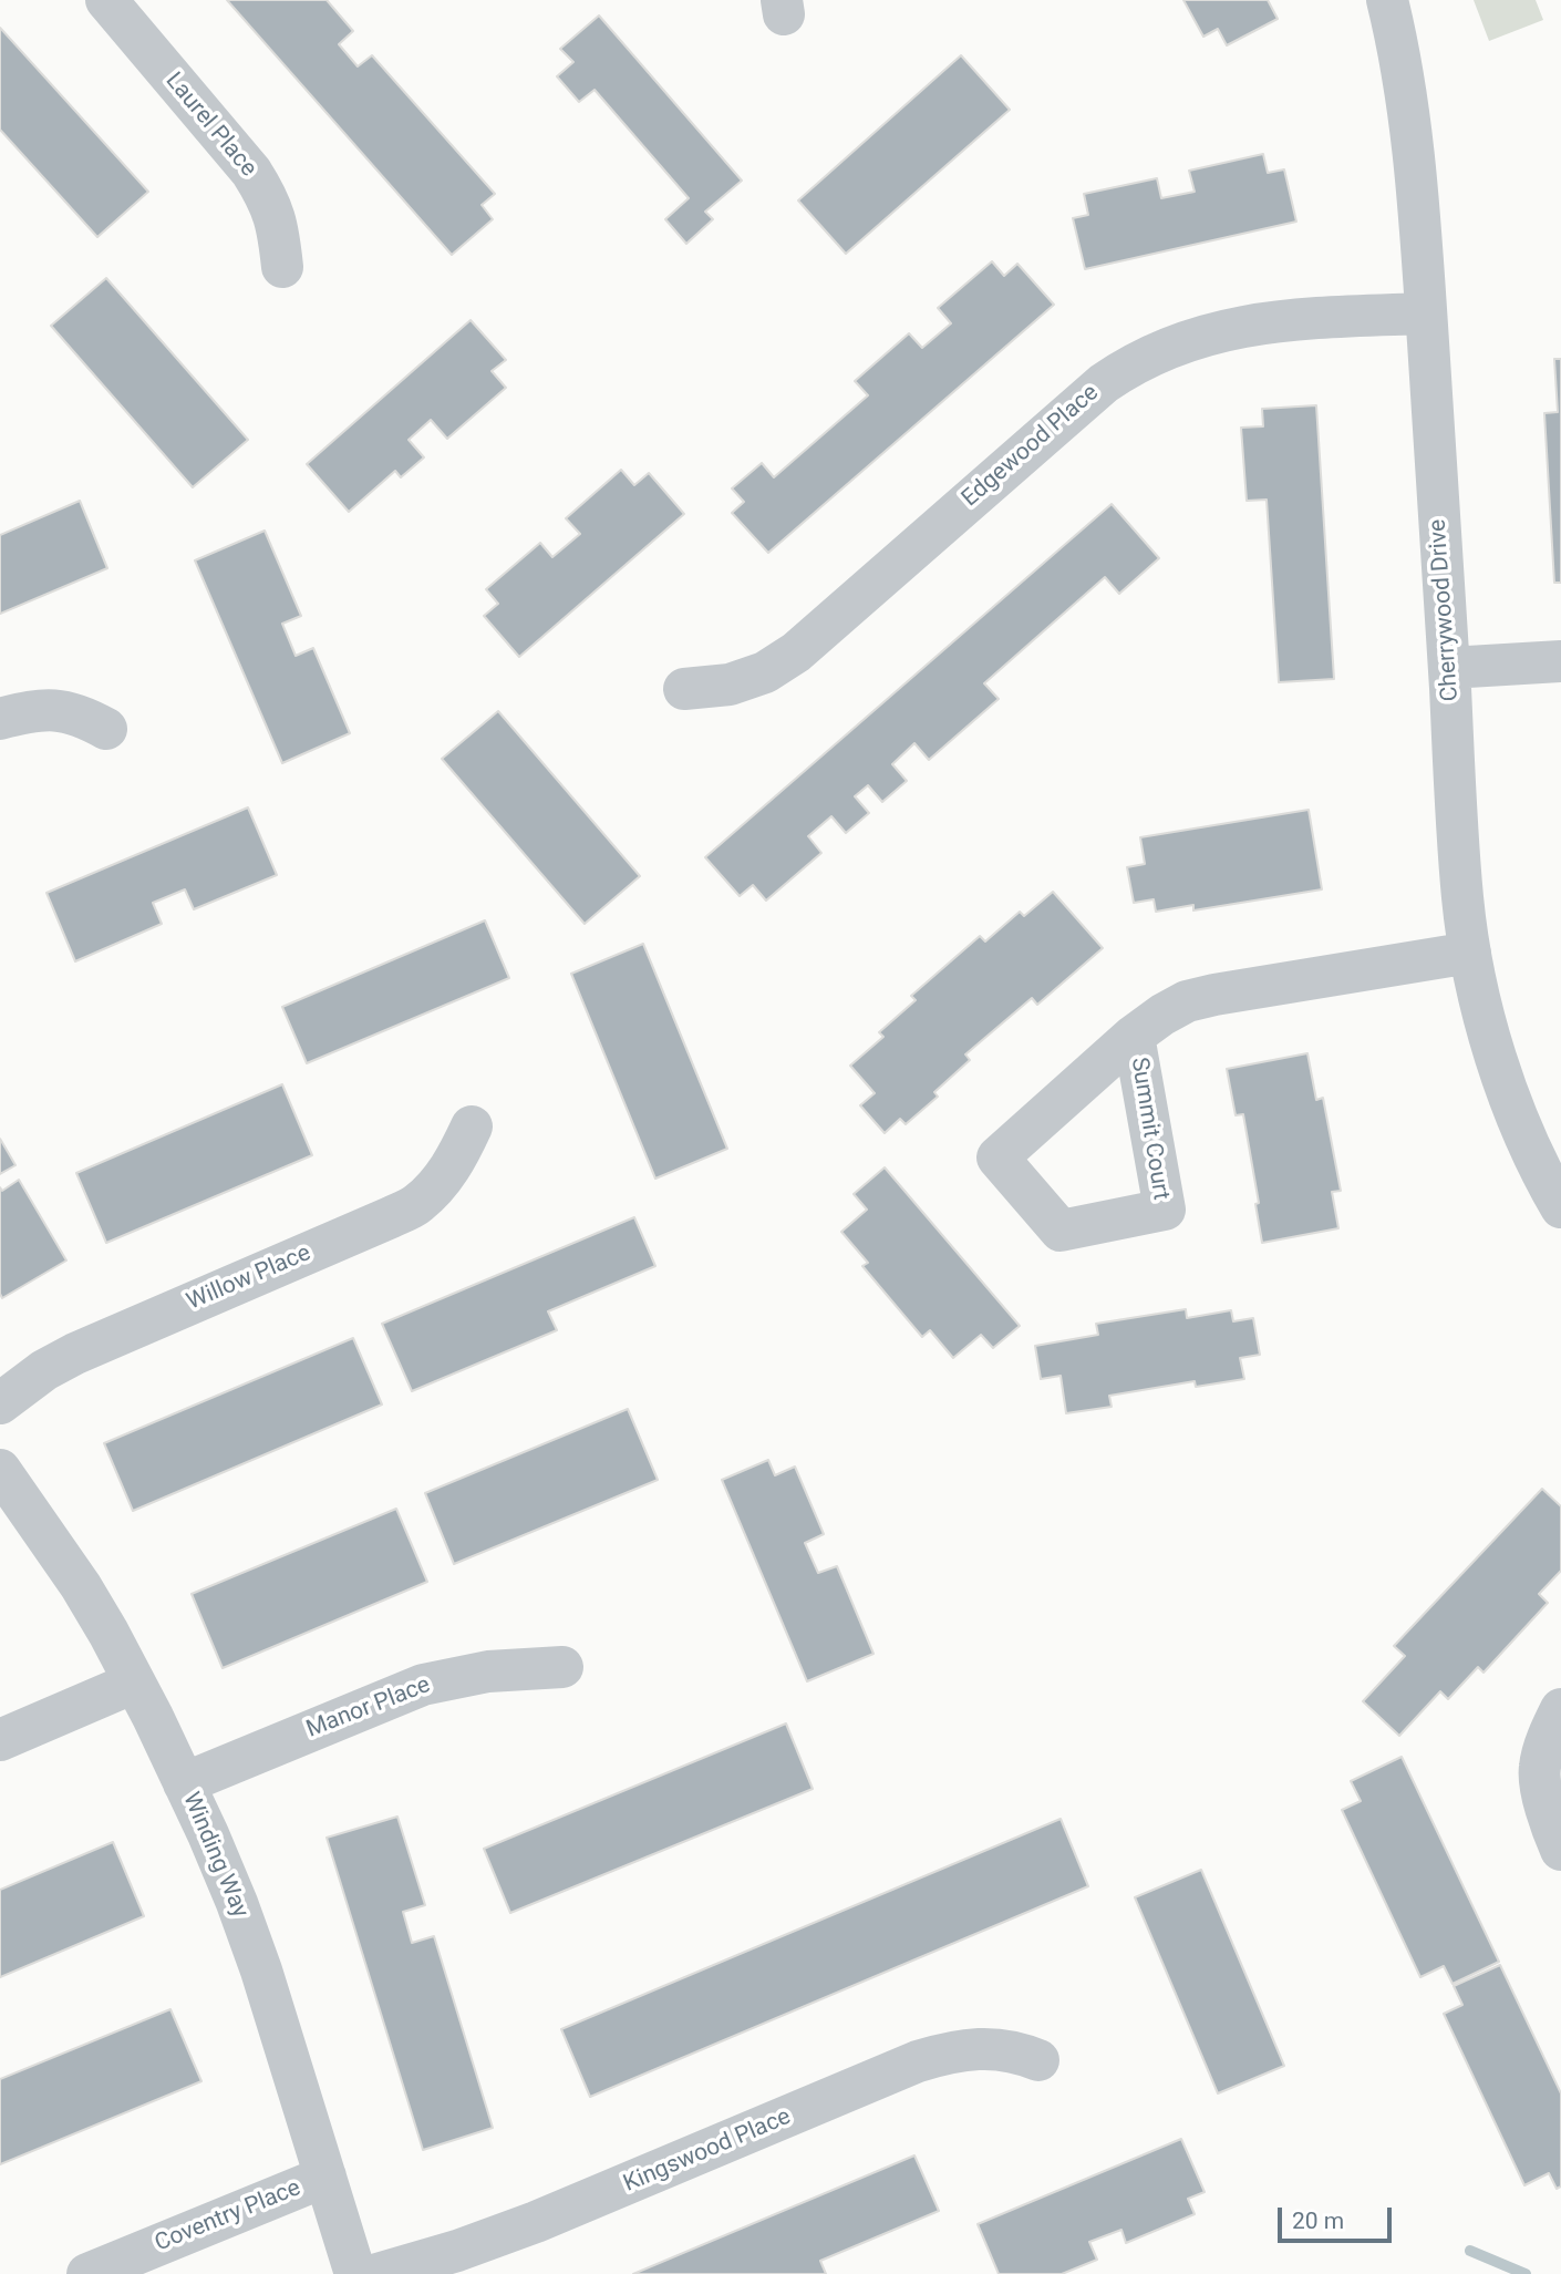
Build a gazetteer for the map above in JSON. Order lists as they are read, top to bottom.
{
  "streets": {
    "street": [
      "Laurel Place",
      "Edgewood Place",
      "Cherrywood Drive",
      "Summit Court",
      "Willow Place",
      "Manor Place",
      "Winding Way",
      "Kingswood Place",
      "Coventry Place"
    ]
  },
  "crossings": [
    ["Edgewood Place", "Cherrywood Drive"],
    ["Cherrywood Drive", "Summit Court"],
    ["Manor Place", "Winding Way"],
    ["Winding Way", "Coventry Place"]
  ],
  "scale_bar": "20 m"
}
